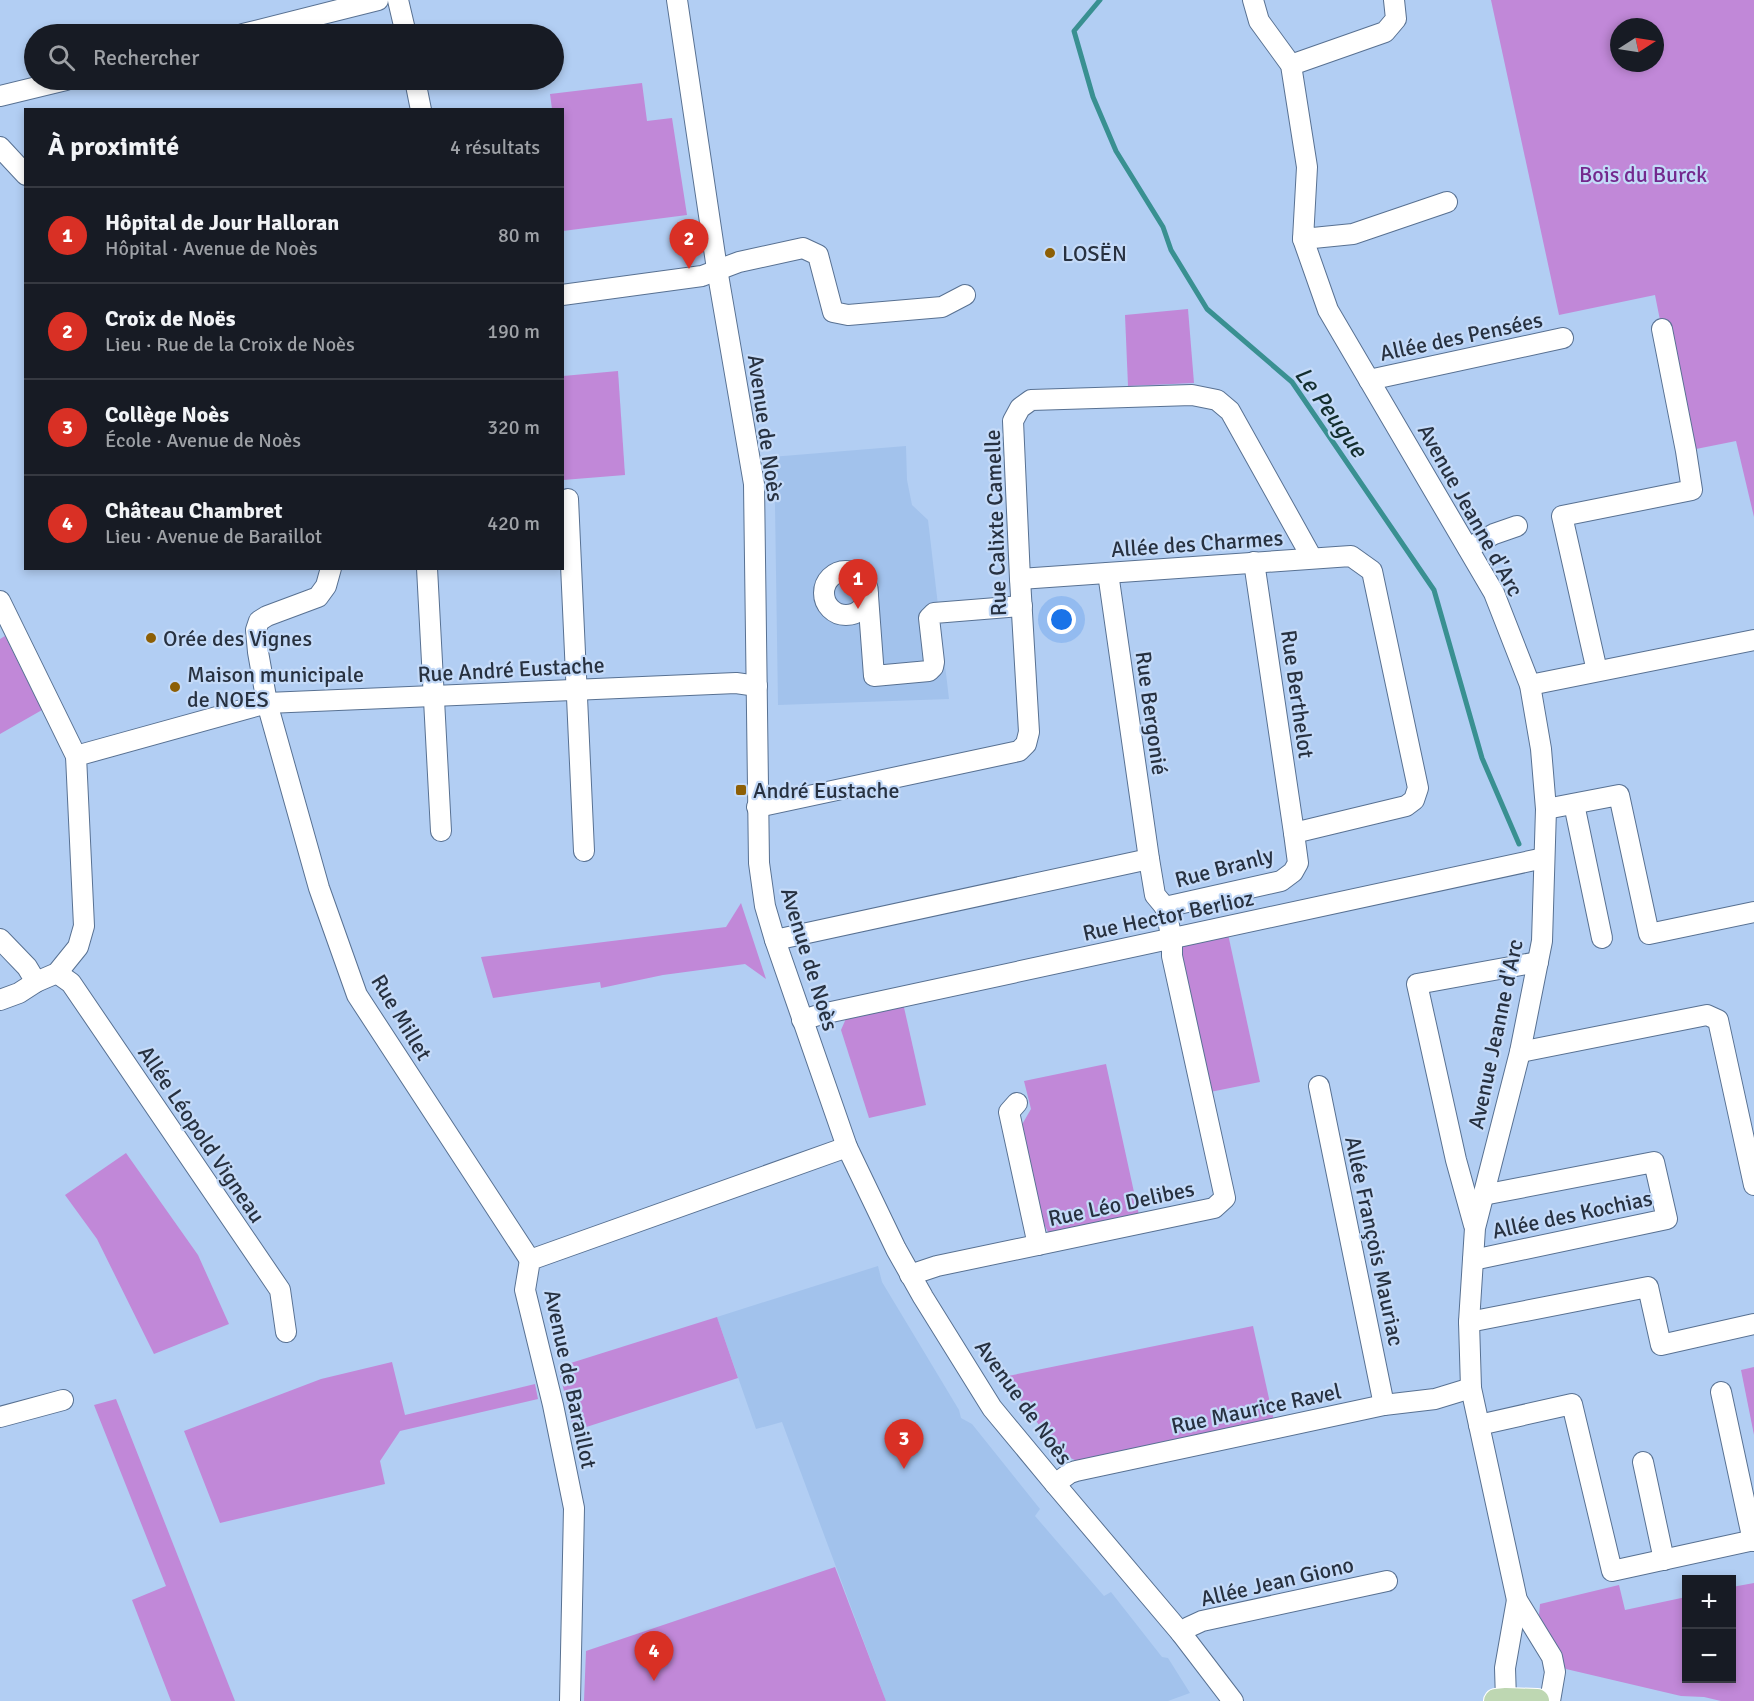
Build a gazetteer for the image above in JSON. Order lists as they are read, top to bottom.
{
  "streets": {
    "street": [
      "Allée des Pensées",
      "Avenue de Noès",
      "Avenue Jeanne d'Arc",
      "Rue Calixte Camelle",
      "Allée des Charmes",
      "Rue André Eustache",
      "Rue Berthelot",
      "Rue Bergonié",
      "Rue Branly",
      "Rue Hector Berlioz",
      "Rue Millet",
      "Allée Léopold Vigneau",
      "Rue Léo Delibes",
      "Allée des Kochias",
      "Allée François Mauriac",
      "Avenue de Baraillot",
      "Rue Maurice Ravel",
      "Allée Jean Giono"
    ]
  },
  "crossings": [
    ["Allée des Pensées", "Avenue Jeanne d'Arc"],
    ["Avenue de Noès", "Rue Calixte Camelle"],
    ["Avenue de Noès", "Rue André Eustache"],
    ["Avenue de Noès", "Rue Branly"],
    ["Avenue de Noès", "Rue Hector Berlioz"],
    ["Avenue de Noès", "Rue Léo Delibes"],
    ["Avenue de Noès", "Avenue de Baraillot"],
    ["Avenue de Noès", "Rue Maurice Ravel"],
    ["Avenue de Noès", "Allée Jean Giono"],
    ["Avenue Jeanne d'Arc", "Rue Hector Berlioz"],
    ["Avenue Jeanne d'Arc", "Allée des Kochias"],
    ["Avenue Jeanne d'Arc", "Rue Maurice Ravel"],
    ["Rue Calixte Camelle", "Allée des Charmes"],
    ["Allée des Charmes", "Rue Berthelot"],
    ["Allée des Charmes", "Rue Bergonié"],
    ["Allée des Charmes", "Rue Branly"],
    ["Rue André Eustache", "Rue Millet"],
    ["Rue Berthelot", "Rue Branly"],
    ["Rue Bergonié", "Rue Branly"],
    ["Rue Branly", "Rue Léo Delibes"],
    ["Rue Hector Berlioz", "Rue Léo Delibes"],
    ["Rue Millet", "Avenue de Baraillot"],
    ["Allée François Mauriac", "Rue Maurice Ravel"]
  ],
  "water": ["Le Peugue"],
  "parks": ["Bois du Burck"],
  "places": {
    "other": ["LOSËN", "Orée des Vignes", "Maison municipale de NOES"],
    "transit": ["André Eustache"]
  },
  "north": "right",
  "page": {
    "search": "Rechercher",
    "heading": ["À proximité", "4 résultats"],
    "list": [
      {
        "mark": "1",
        "name": "Hôpital de Jour Halloran",
        "note": "Hôpital · Avenue de Noès",
        "value": "80 m"
      },
      {
        "mark": "2",
        "name": "Croix de Noës",
        "note": "Lieu · Rue de la Croix de Noès",
        "value": "190 m"
      },
      {
        "mark": "3",
        "name": "Collège Noès",
        "note": "École · Avenue de Noès",
        "value": "320 m"
      },
      {
        "mark": "4",
        "name": "Château Chambret",
        "note": "Lieu · Avenue de Baraillot",
        "value": "420 m"
      }
    ],
    "pins": [
      "2",
      "1",
      "3",
      "4"
    ],
    "map_buttons": ["+", "−"]
  }
}
